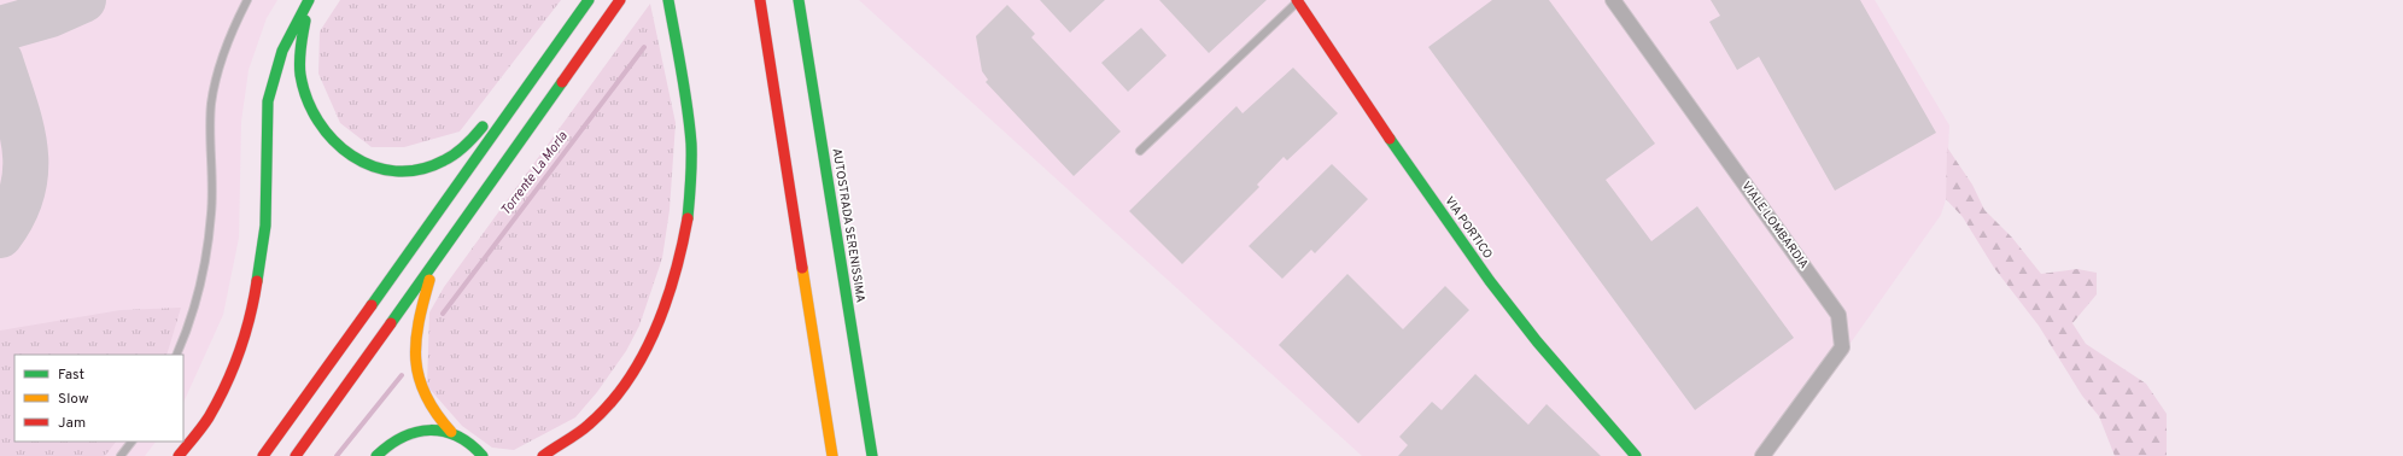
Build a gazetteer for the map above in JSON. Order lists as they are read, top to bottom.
{
  "streets": {
    "main road": ["AUTOSTRADA SERENISSIMA", "VIA PORTICO"],
    "street": ["VIALE LOMBARDIA"]
  },
  "water": ["Torrente La Morla"],
  "legend": ["Fast", "Slow", "Jam"]
}
